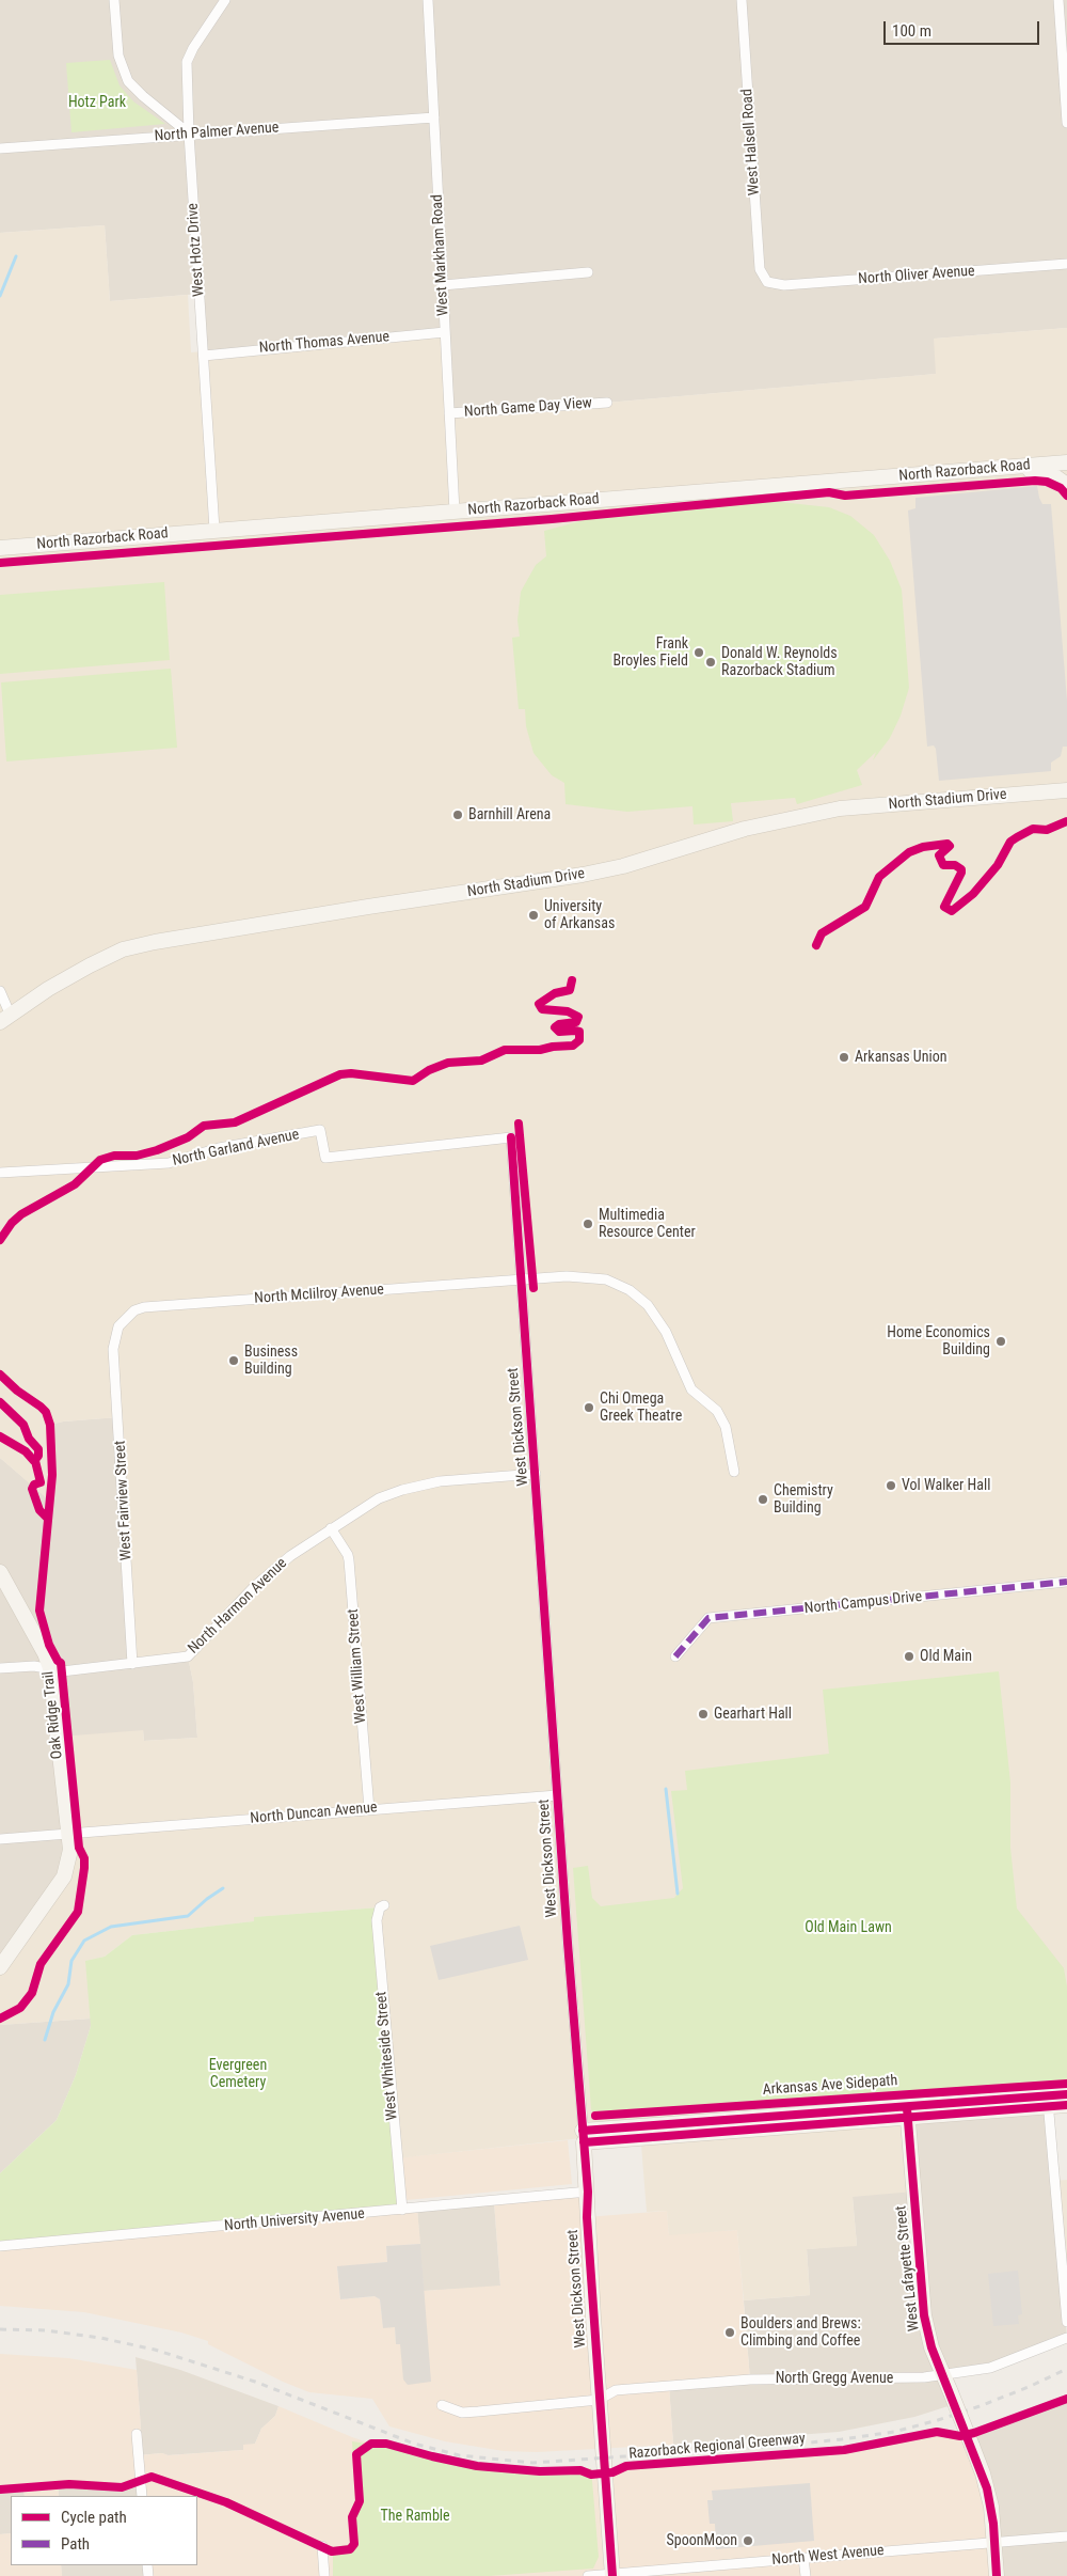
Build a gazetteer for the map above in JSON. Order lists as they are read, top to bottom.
{
  "streets": {
    "street": [
      "North Palmer Avenue",
      "West Halsell Road",
      "West Hotz Drive",
      "West Markham Road",
      "North Oliver Avenue",
      "North Thomas Avenue",
      "North Game Day View",
      "North Razorback Road",
      "North Stadium Drive",
      "North Garland Avenue",
      "North McIilroy Avenue",
      "West Dickson Street",
      "West Fairview Street",
      "North Campus Drive",
      "North Harmon Avenue",
      "West William Street",
      "North Duncan Avenue",
      "West Whiteside Street",
      "North University Avenue",
      "West Lafayette Street",
      "North Gregg Avenue",
      "North West Avenue"
    ],
    "cycle path": ["Oak Ridge Trail", "Arkansas Ave Sidepath", "Razorback Regional Greenway"]
  },
  "crossings": [
    ["North Palmer Avenue", "West Hotz Drive"],
    ["North Palmer Avenue", "West Markham Road"],
    ["West Halsell Road", "North Oliver Avenue"],
    ["West Hotz Drive", "North Thomas Avenue"],
    ["West Hotz Drive", "North Razorback Road"],
    ["West Markham Road", "North Thomas Avenue"],
    ["West Markham Road", "North Game Day View"],
    ["West Markham Road", "North Razorback Road"],
    ["North Garland Avenue", "West Dickson Street"],
    ["North McIilroy Avenue", "West Dickson Street"],
    ["North McIilroy Avenue", "West Fairview Street"],
    ["West Dickson Street", "North Harmon Avenue"],
    ["West Dickson Street", "North Duncan Avenue"],
    ["West Dickson Street", "North University Avenue"],
    ["West Dickson Street", "North Gregg Avenue"],
    ["West Dickson Street", "North West Avenue"],
    ["West Fairview Street", "North Harmon Avenue"],
    ["North Harmon Avenue", "West William Street"],
    ["West William Street", "North Duncan Avenue"],
    ["West Whiteside Street", "North University Avenue"],
    ["West Lafayette Street", "North Gregg Avenue"],
    ["West Lafayette Street", "North West Avenue"]
  ],
  "parks": [
    "Hotz Park",
    "Old Main Lawn",
    "Evergreen Cemetery",
    "The Ramble"
  ],
  "places": [
    "Frank Broyles Field",
    "Donald W. Reynolds Razorback Stadium",
    "Barnhill Arena",
    "University of Arkansas",
    "Arkansas Union",
    "Multimedia Resource Center",
    "Home Economics Building",
    "Business Building",
    "Chi Omega Greek Theatre",
    "Vol Walker Hall",
    "Chemistry Building",
    "Old Main",
    "Gearhart Hall",
    "Boulders and Brews: Climbing and Coffee",
    "SpoonMoon"
  ],
  "legend": ["Cycle path", "Path"],
  "scale_bar": "100 m"
}
